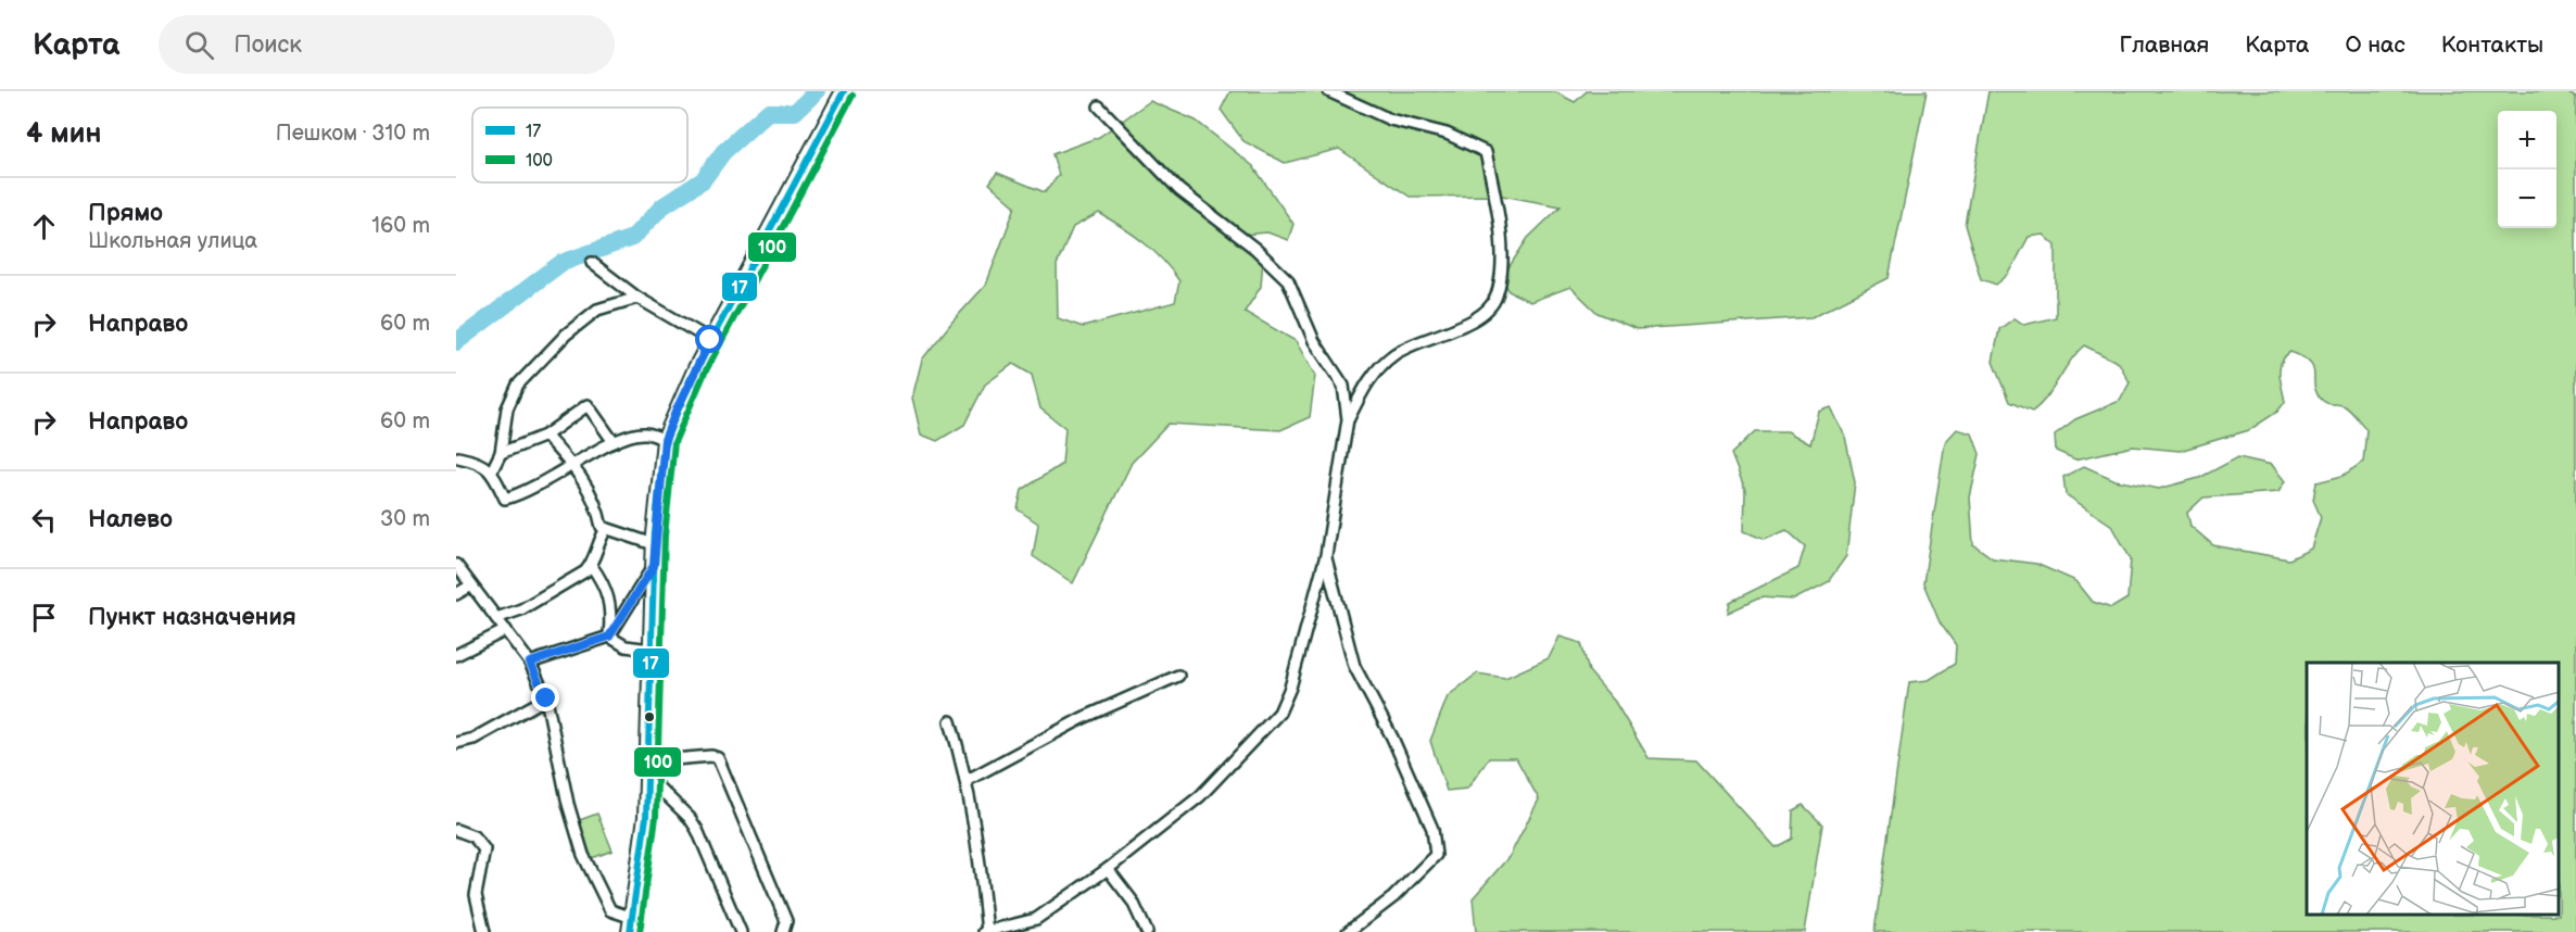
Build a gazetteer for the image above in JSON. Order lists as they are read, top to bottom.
{
  "lines": ["transit line 17", "transit line 100"],
  "legend": ["17", "100"],
  "page": {
    "header": "Карта",
    "search": "Поиск",
    "nav": [
      "Главная",
      "Карта",
      "О нас",
      "Контакты"
    ],
    "heading": ["4 мин", "Пешком · 310 m"],
    "map_buttons": ["+", "−"],
    "list": [
      ["Прямо", "Школьная улица", "160 m"],
      ["Направо", "60 m"],
      ["Направо", "60 m"],
      ["Налево", "30 m"],
      "Пункт назначения"
    ]
  }
}
